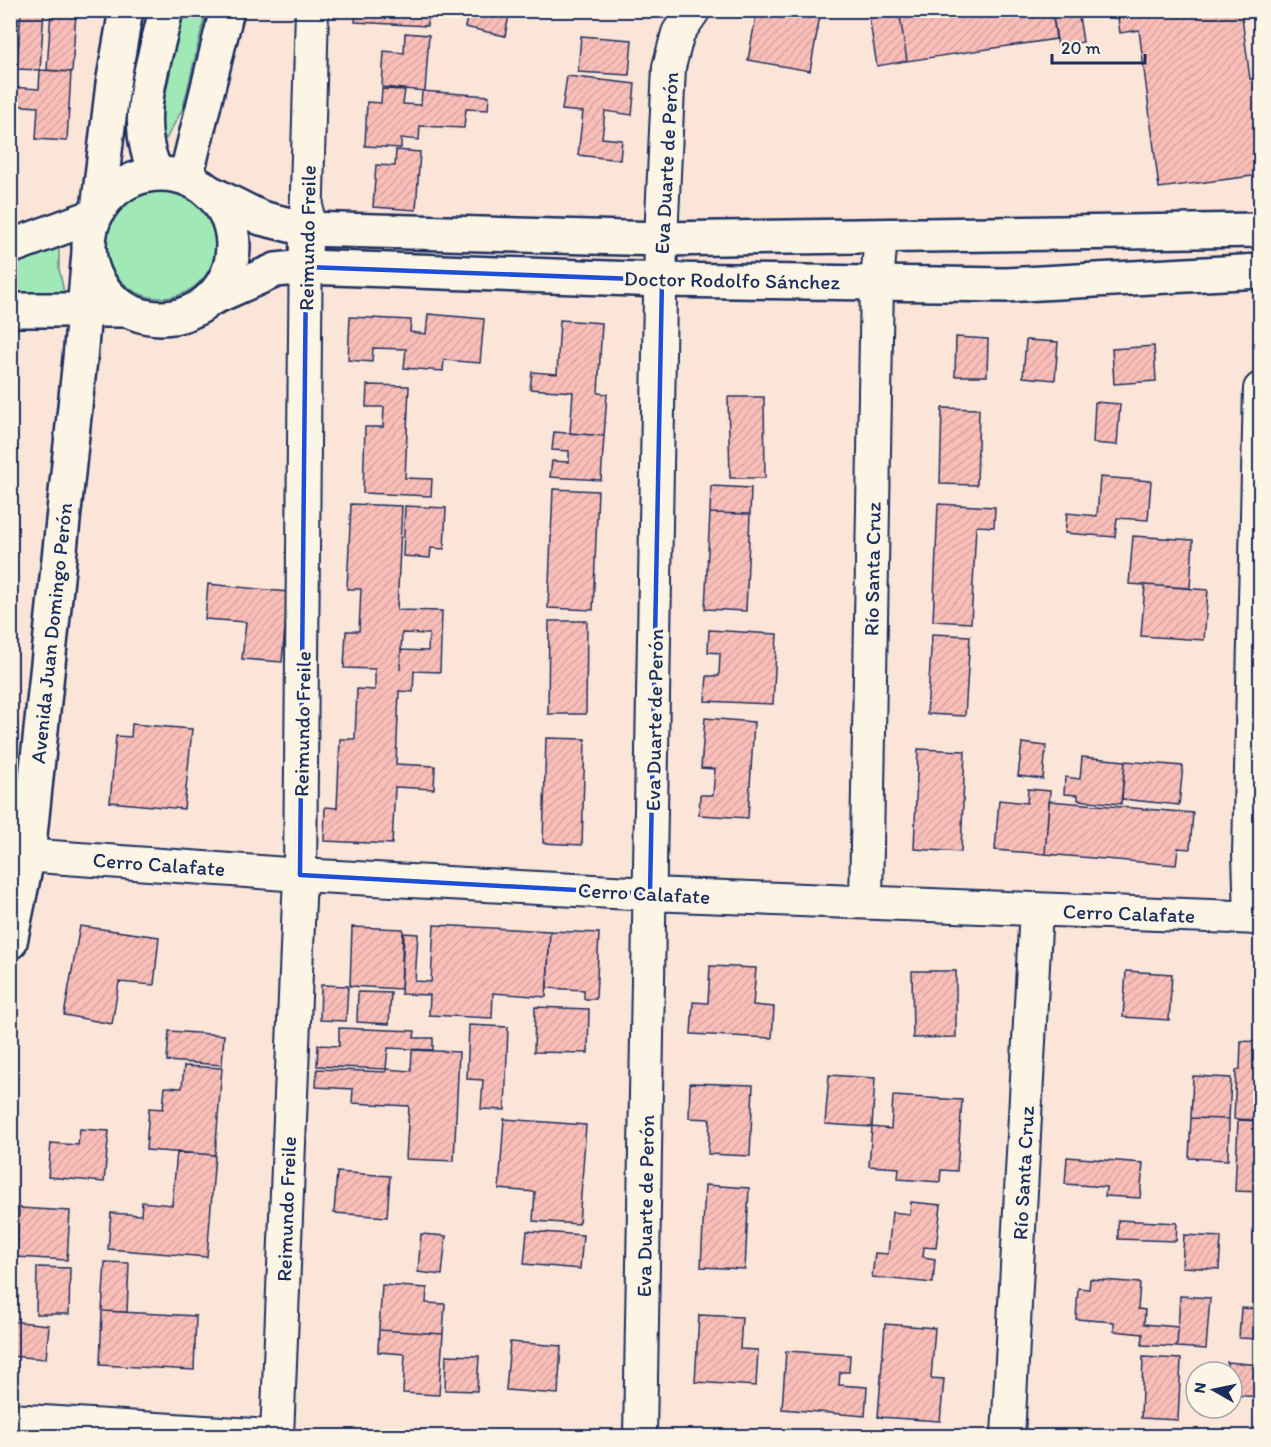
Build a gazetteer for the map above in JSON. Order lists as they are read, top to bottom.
{
  "streets": {
    "street": [
      "Eva Duarte de Perón",
      "Reimundo Freile",
      "Doctor Rodolfo Sánchez",
      "Río Santa Cruz",
      "Avenida Juan Domingo Perón",
      "Cerro Calafate"
    ]
  },
  "crossings": [
    ["Eva Duarte de Perón", "Doctor Rodolfo Sánchez"],
    ["Eva Duarte de Perón", "Cerro Calafate"],
    ["Reimundo Freile", "Doctor Rodolfo Sánchez"],
    ["Reimundo Freile", "Cerro Calafate"],
    ["Doctor Rodolfo Sánchez", "Río Santa Cruz"],
    ["Doctor Rodolfo Sánchez", "Avenida Juan Domingo Perón"],
    ["Río Santa Cruz", "Cerro Calafate"],
    ["Avenida Juan Domingo Perón", "Cerro Calafate"]
  ],
  "scale_bar": "20 m",
  "north": "left"
}
